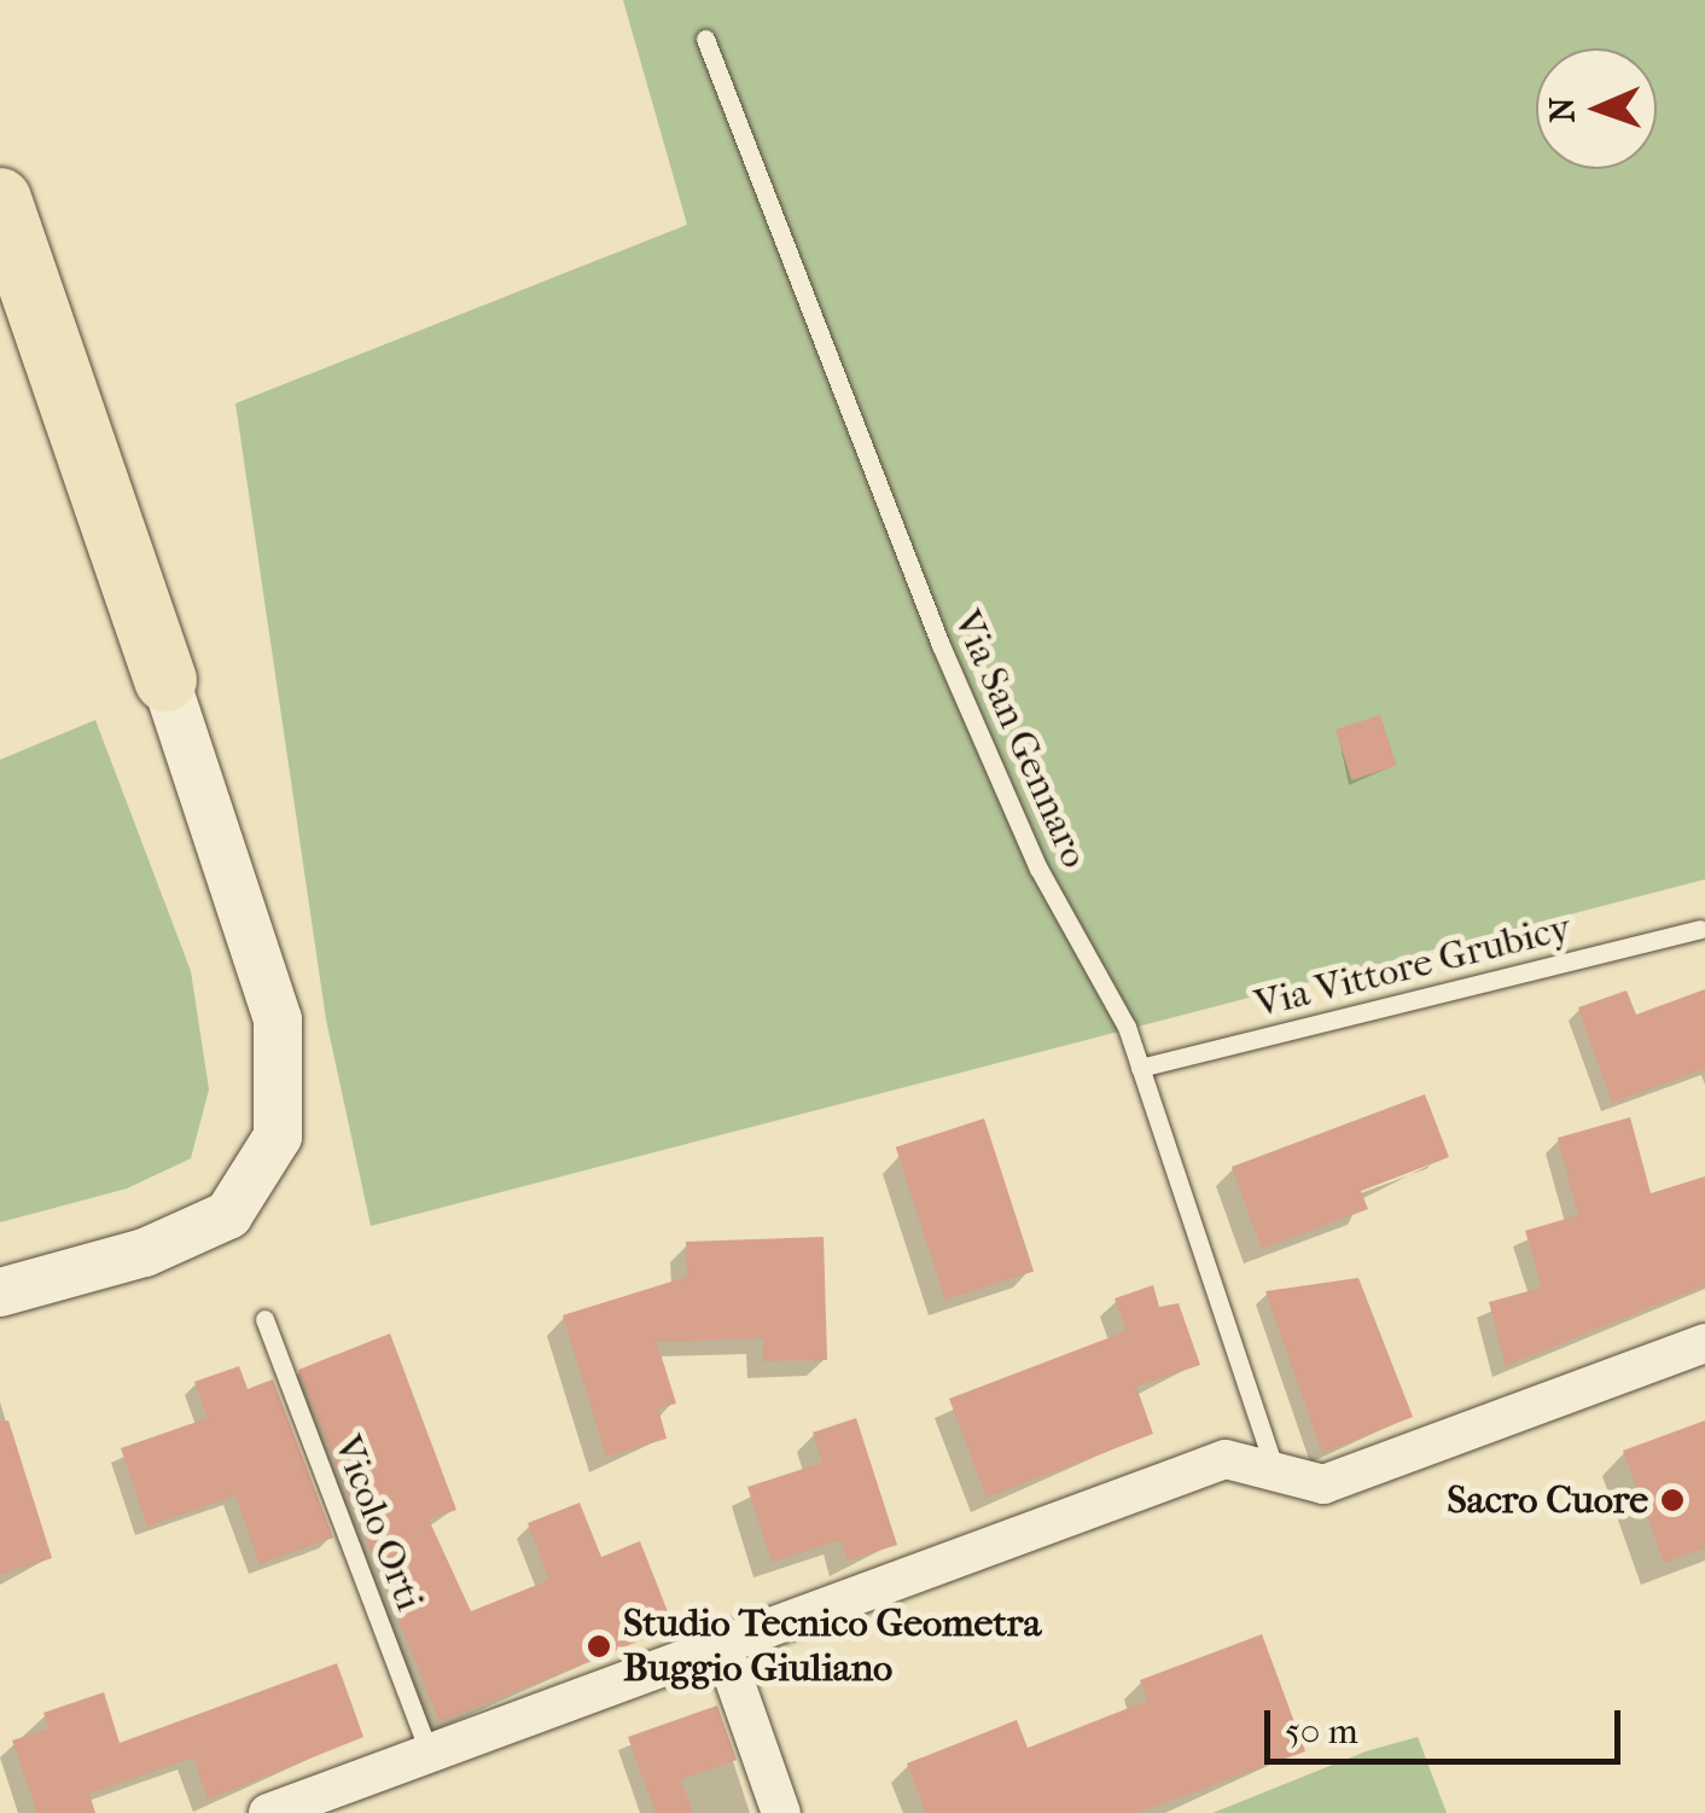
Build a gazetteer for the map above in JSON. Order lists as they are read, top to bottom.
{
  "streets": {
    "lane": ["Via San Gennaro", "Via Vittore Grubicy", "Vicolo Orti"]
  },
  "crossings": [
    ["Via San Gennaro", "Via Vittore Grubicy"]
  ],
  "places": ["Sacro Cuore", "Studio Tecnico Geometra Buggio Giuliano"],
  "scale_bar": "50 m",
  "north": "left"
}
